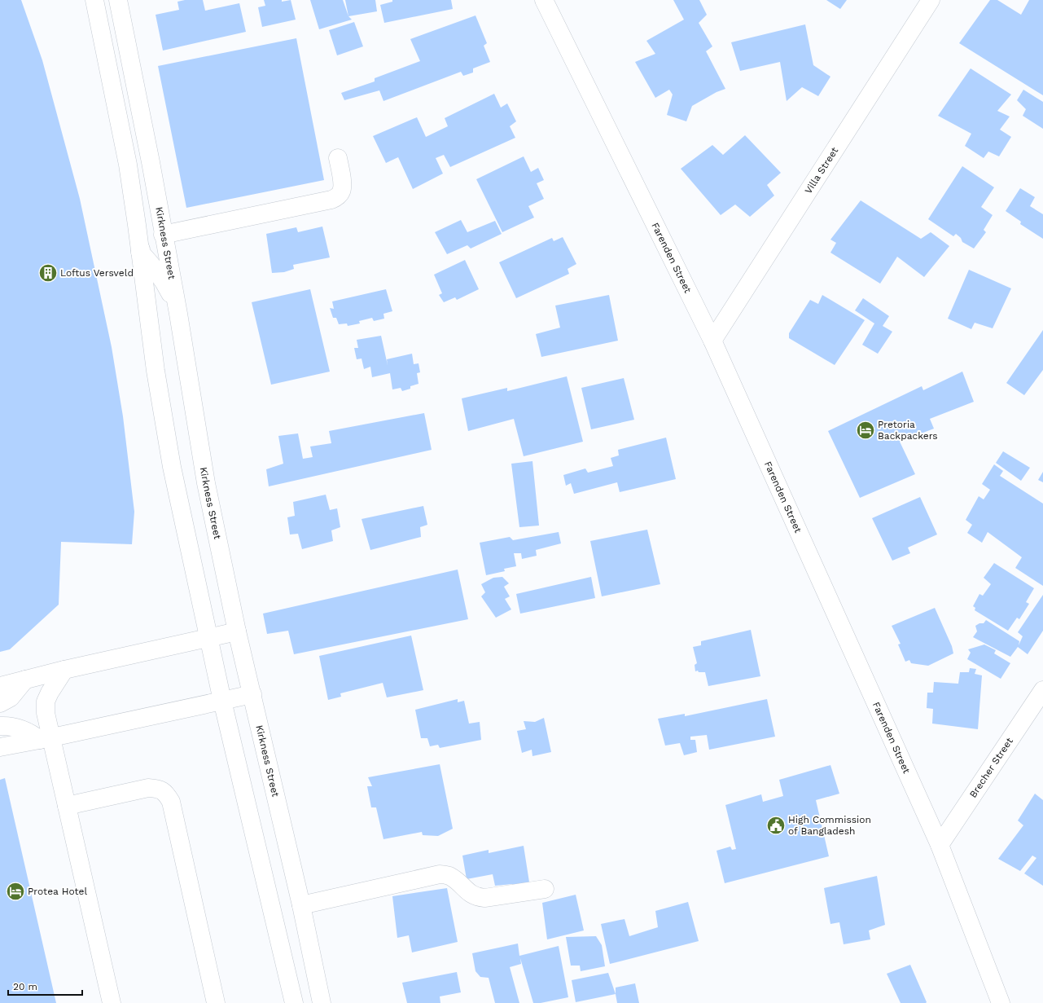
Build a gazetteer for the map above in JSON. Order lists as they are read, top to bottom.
{
  "streets": {
    "street": [
      "Villa Street",
      "Kirkness Street",
      "Farenden Street",
      "Brecher Street"
    ]
  },
  "crossings": [
    ["Villa Street", "Farenden Street"],
    ["Farenden Street", "Brecher Street"]
  ],
  "places": {
    "building": ["Loftus Versveld"],
    "hotel": ["Pretoria Backpackers", "Protea Hotel"],
    "public building": ["High Commission of Bangladesh"]
  },
  "scale_bar": "20 m"
}
